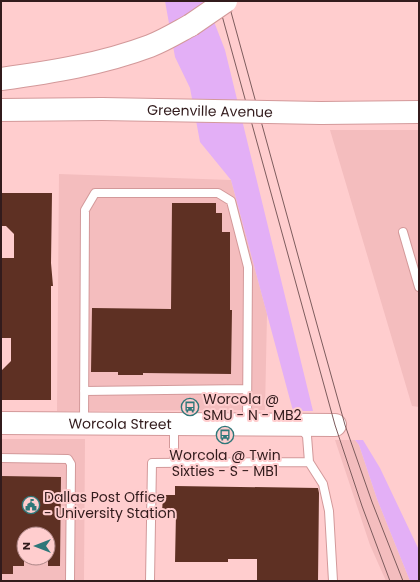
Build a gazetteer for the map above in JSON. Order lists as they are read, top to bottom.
{
  "streets": {
    "main road": ["Greenville Avenue", "Worcola Street"]
  },
  "places": {
    "bus stop": ["Worcola @ SMU - N - MB2", "Worcola @ Twin Sixties - S - MB1"],
    "public building": ["Dallas Post Office - University Station"]
  },
  "north": "left"
}
